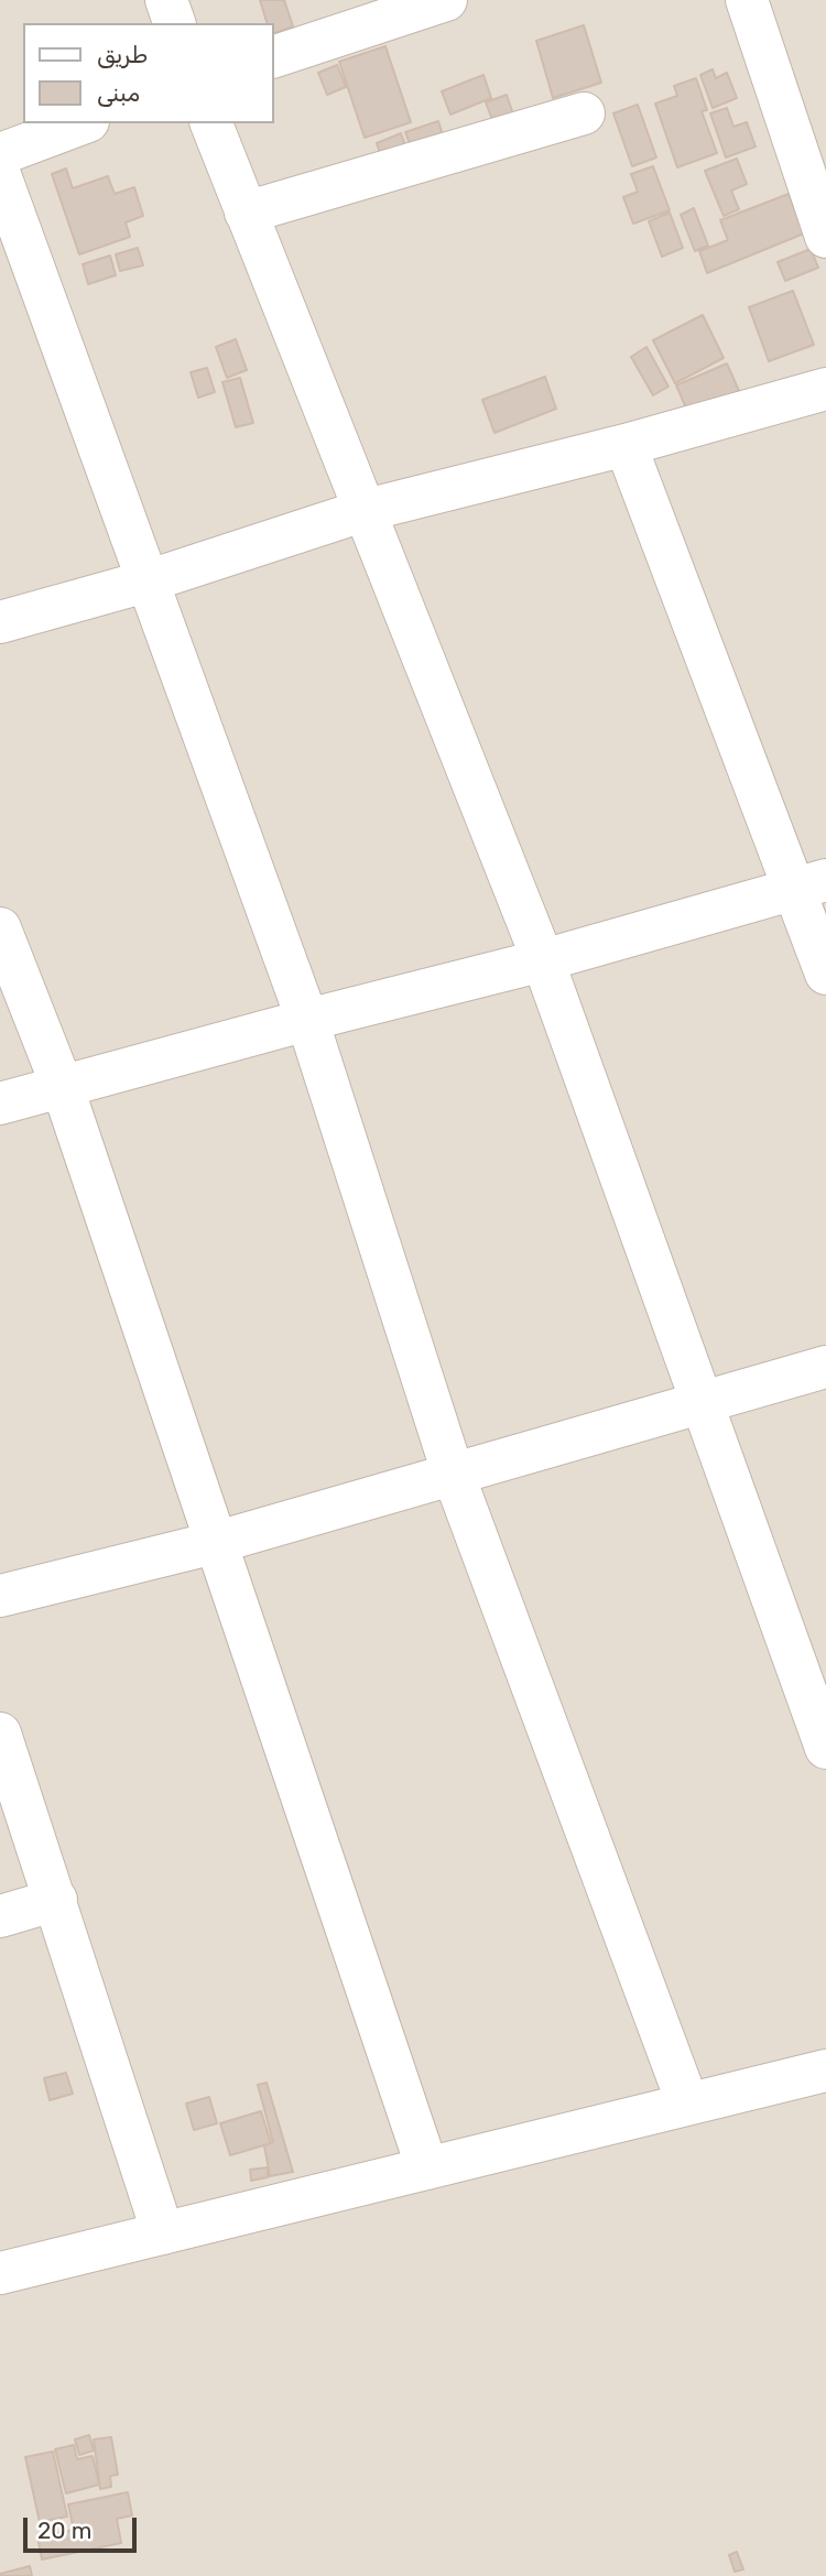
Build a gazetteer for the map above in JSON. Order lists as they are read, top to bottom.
{
  "legend": ["طريق", "مبنى"],
  "scale_bar": "20 m"
}
